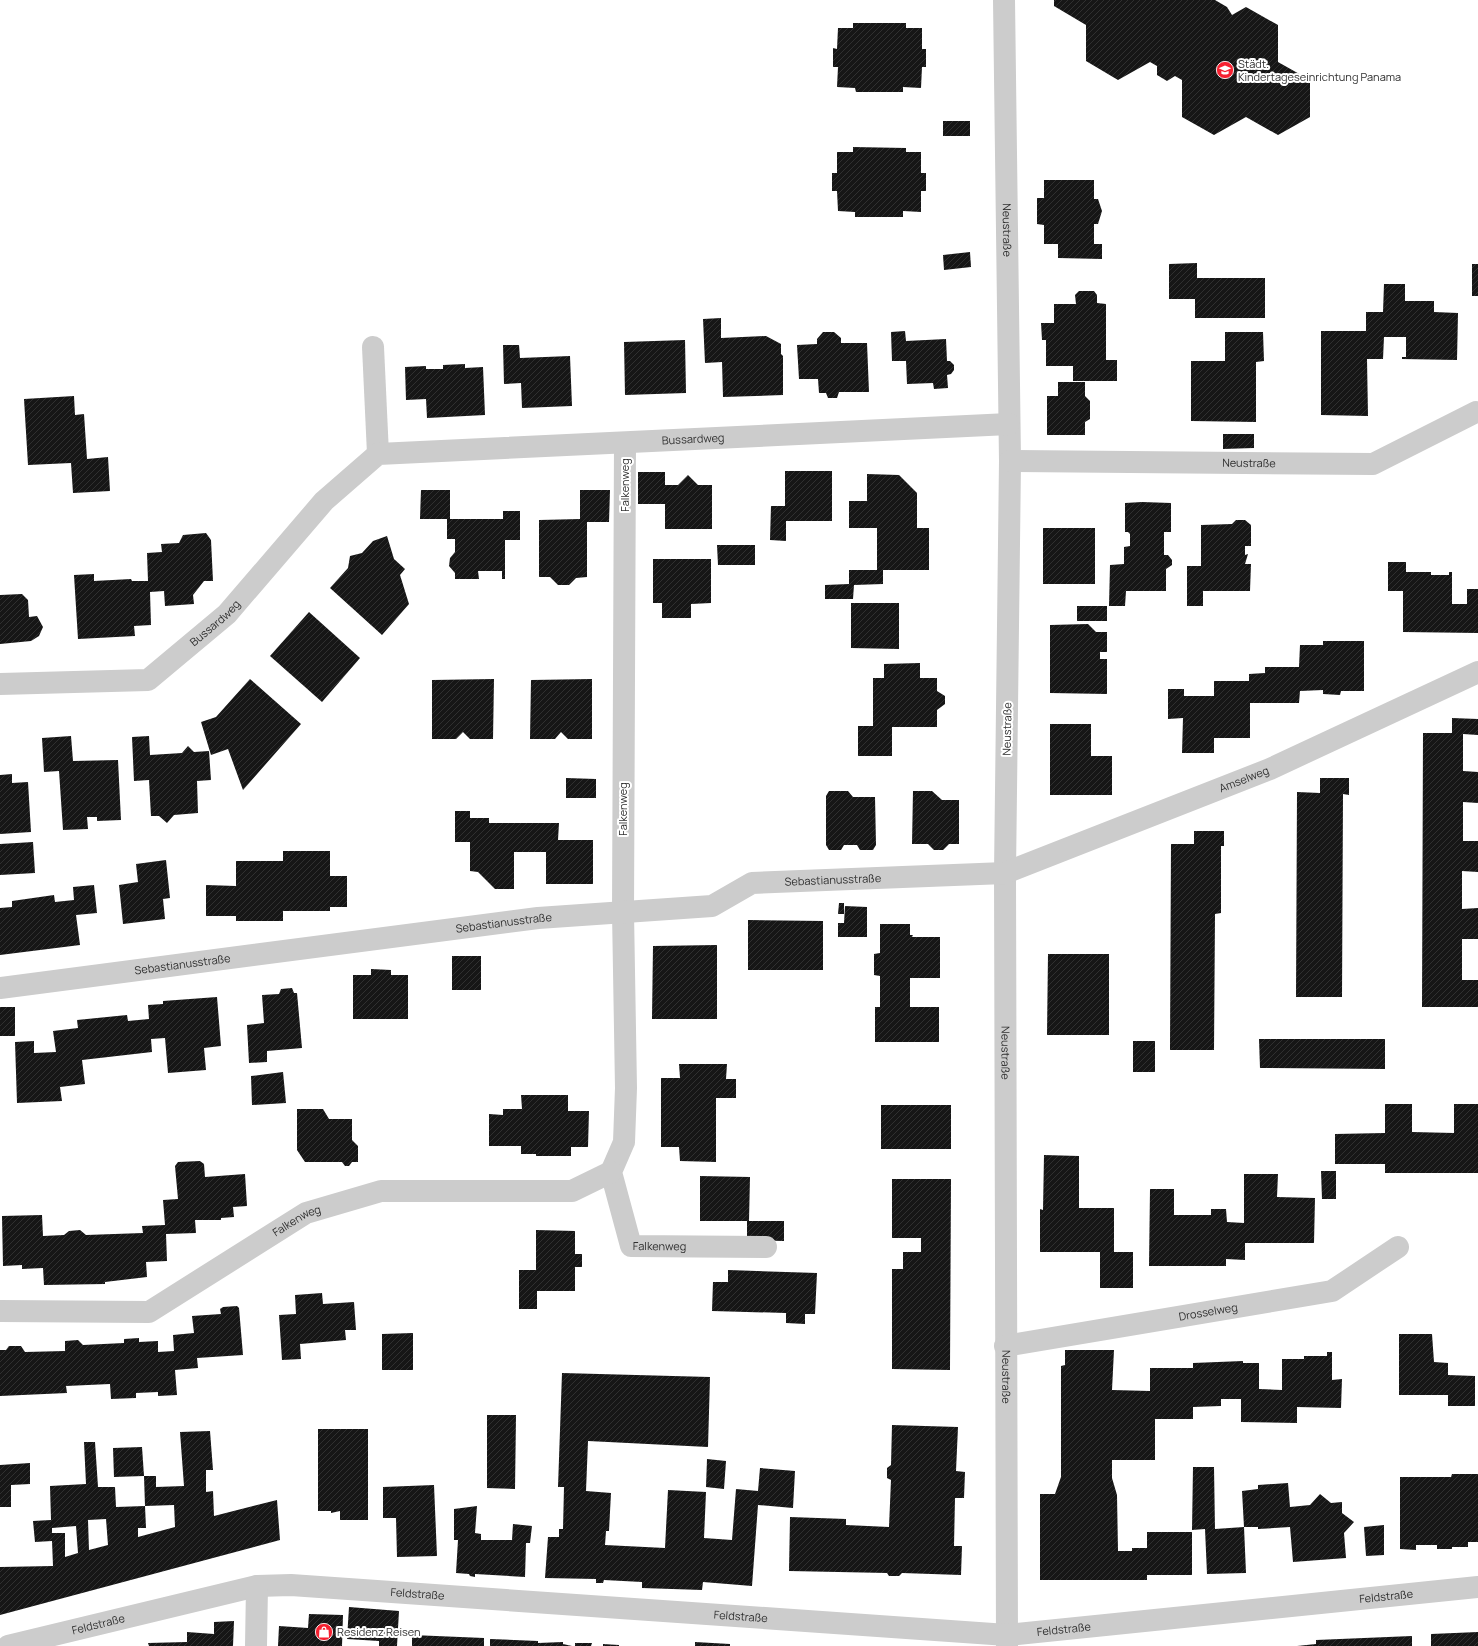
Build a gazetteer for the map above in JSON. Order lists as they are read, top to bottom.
{
  "streets": {
    "street": [
      "Neustraße",
      "Bussardweg",
      "Falkenweg",
      "Amselweg",
      "Sebastianusstraße",
      "Drosselweg",
      "Feldstraße"
    ]
  },
  "crossings": [
    ["Neustraße", "Bussardweg"],
    ["Neustraße", "Amselweg"],
    ["Neustraße", "Sebastianusstraße"],
    ["Neustraße", "Drosselweg"],
    ["Neustraße", "Feldstraße"],
    ["Bussardweg", "Falkenweg"],
    ["Falkenweg", "Sebastianusstraße"],
    ["Amselweg", "Sebastianusstraße"]
  ],
  "places": {
    "school or university": ["Städt. Kindertageseinrichtung Panama"],
    "shop": ["Residenz Reisen"]
  }
}
